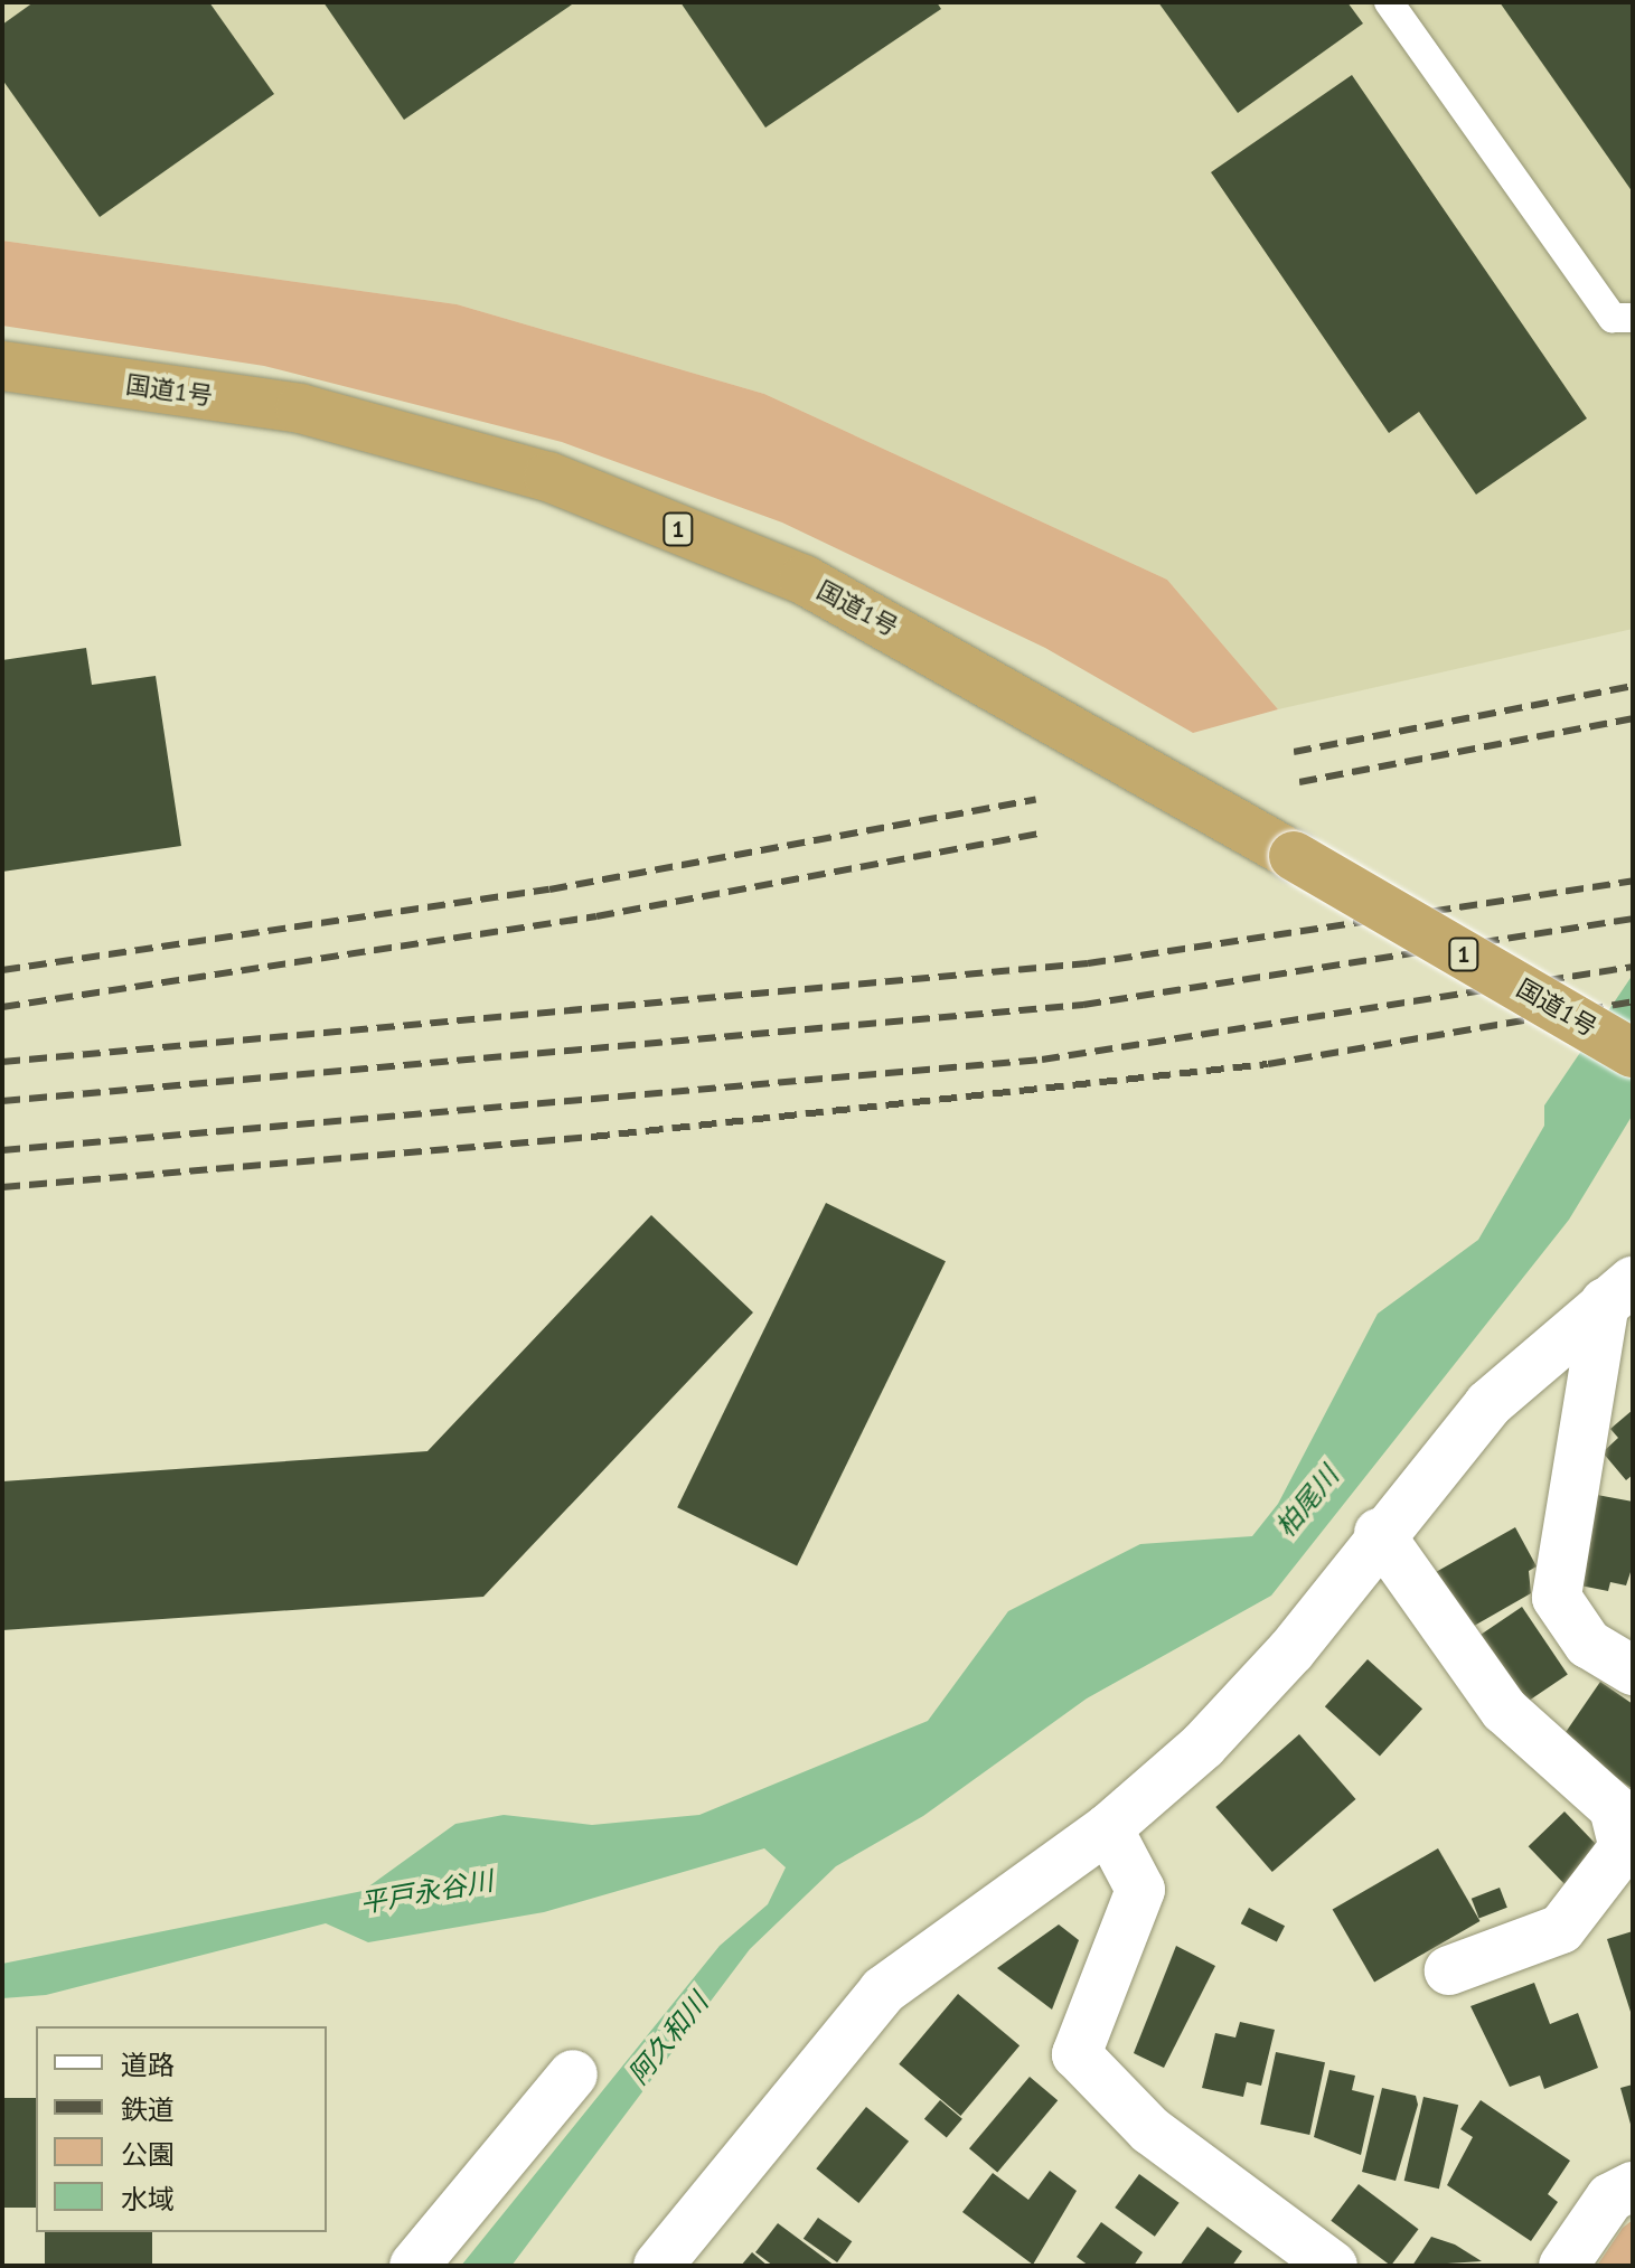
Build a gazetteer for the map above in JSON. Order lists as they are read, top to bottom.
{
  "streets": {
    "highway": ["国道1号", "1"]
  },
  "water": ["柏尾川", "平戸永谷川", "阿久和川"],
  "legend": [
    "道路",
    "鉄道",
    "公園",
    "水域"
  ]
}
